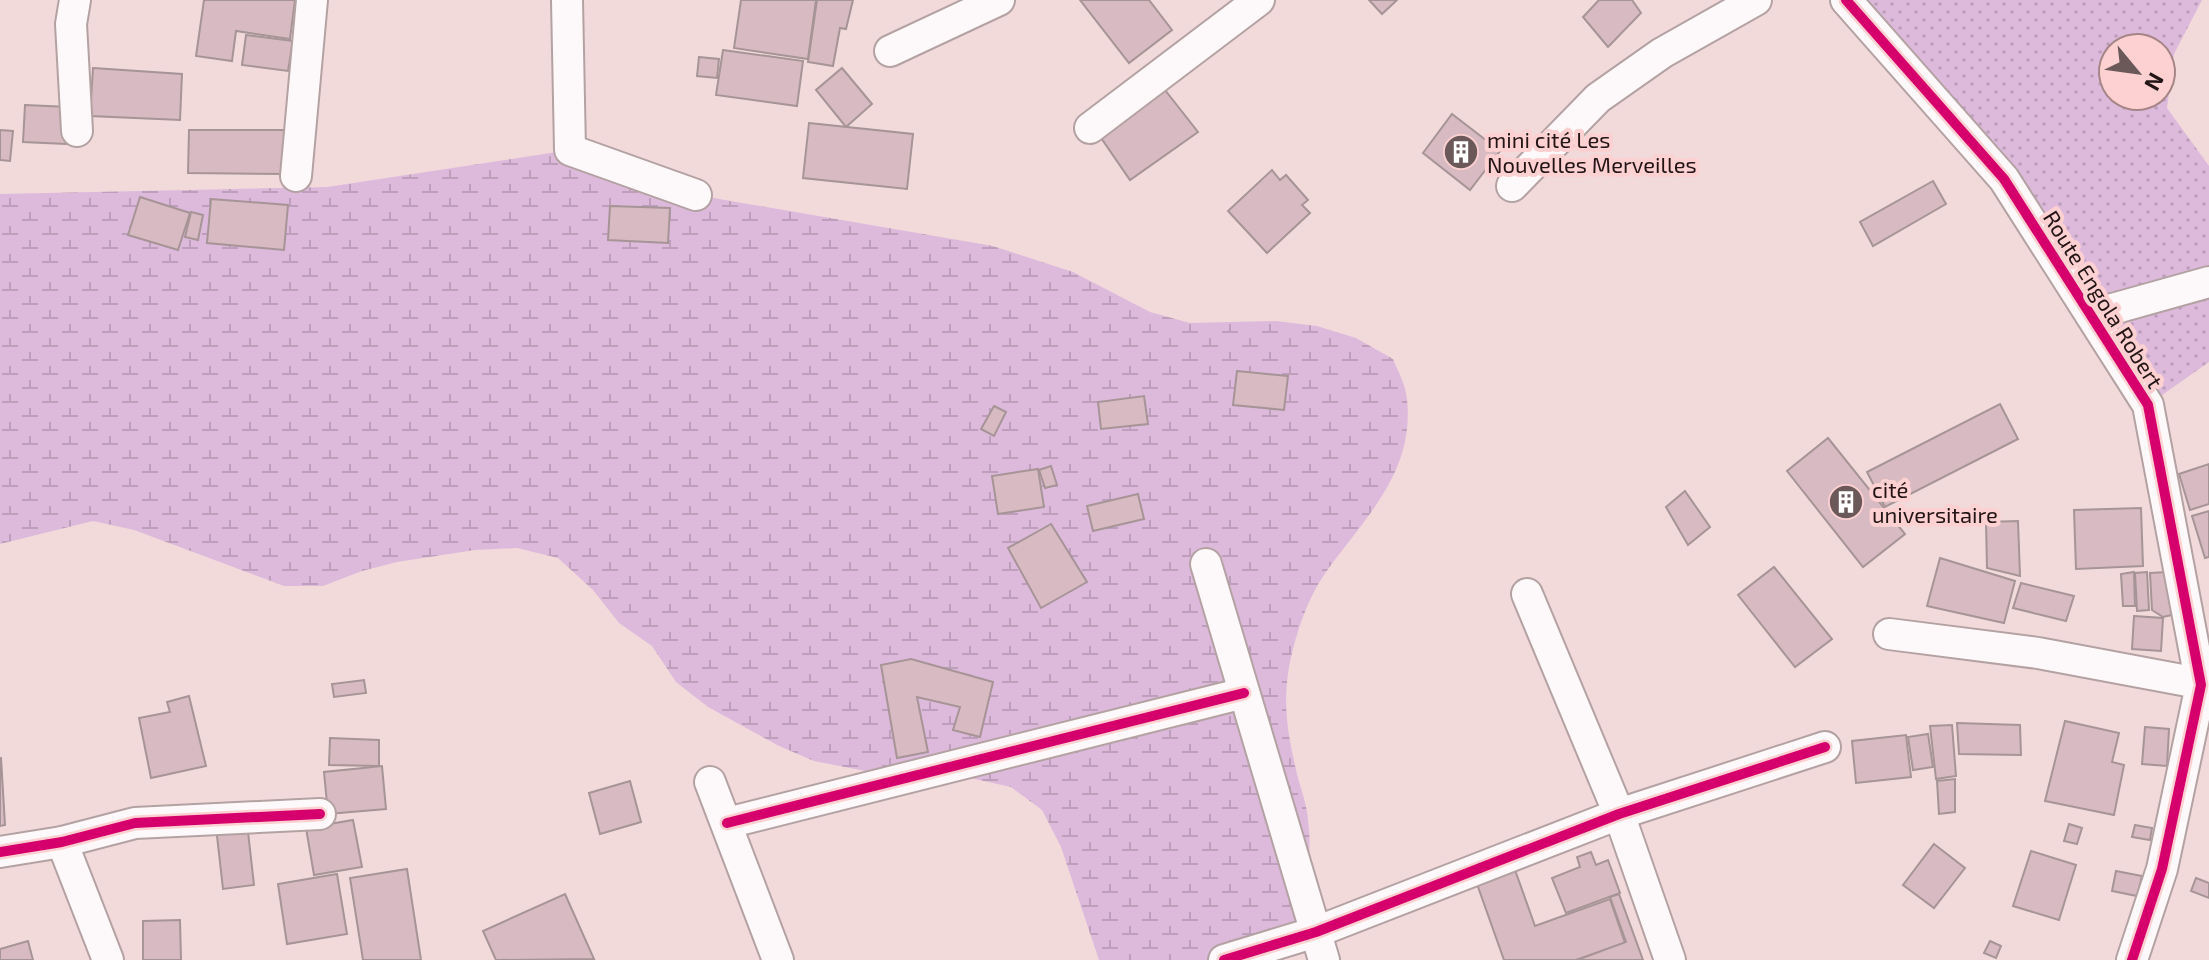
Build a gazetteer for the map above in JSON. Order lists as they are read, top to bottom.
{
  "streets": {
    "street": ["Route Engola Robert"]
  },
  "places": {
    "building": ["mini cité Les Nouvelles Merveilles", "cité universitaire"]
  },
  "north": "bottom right"
}
